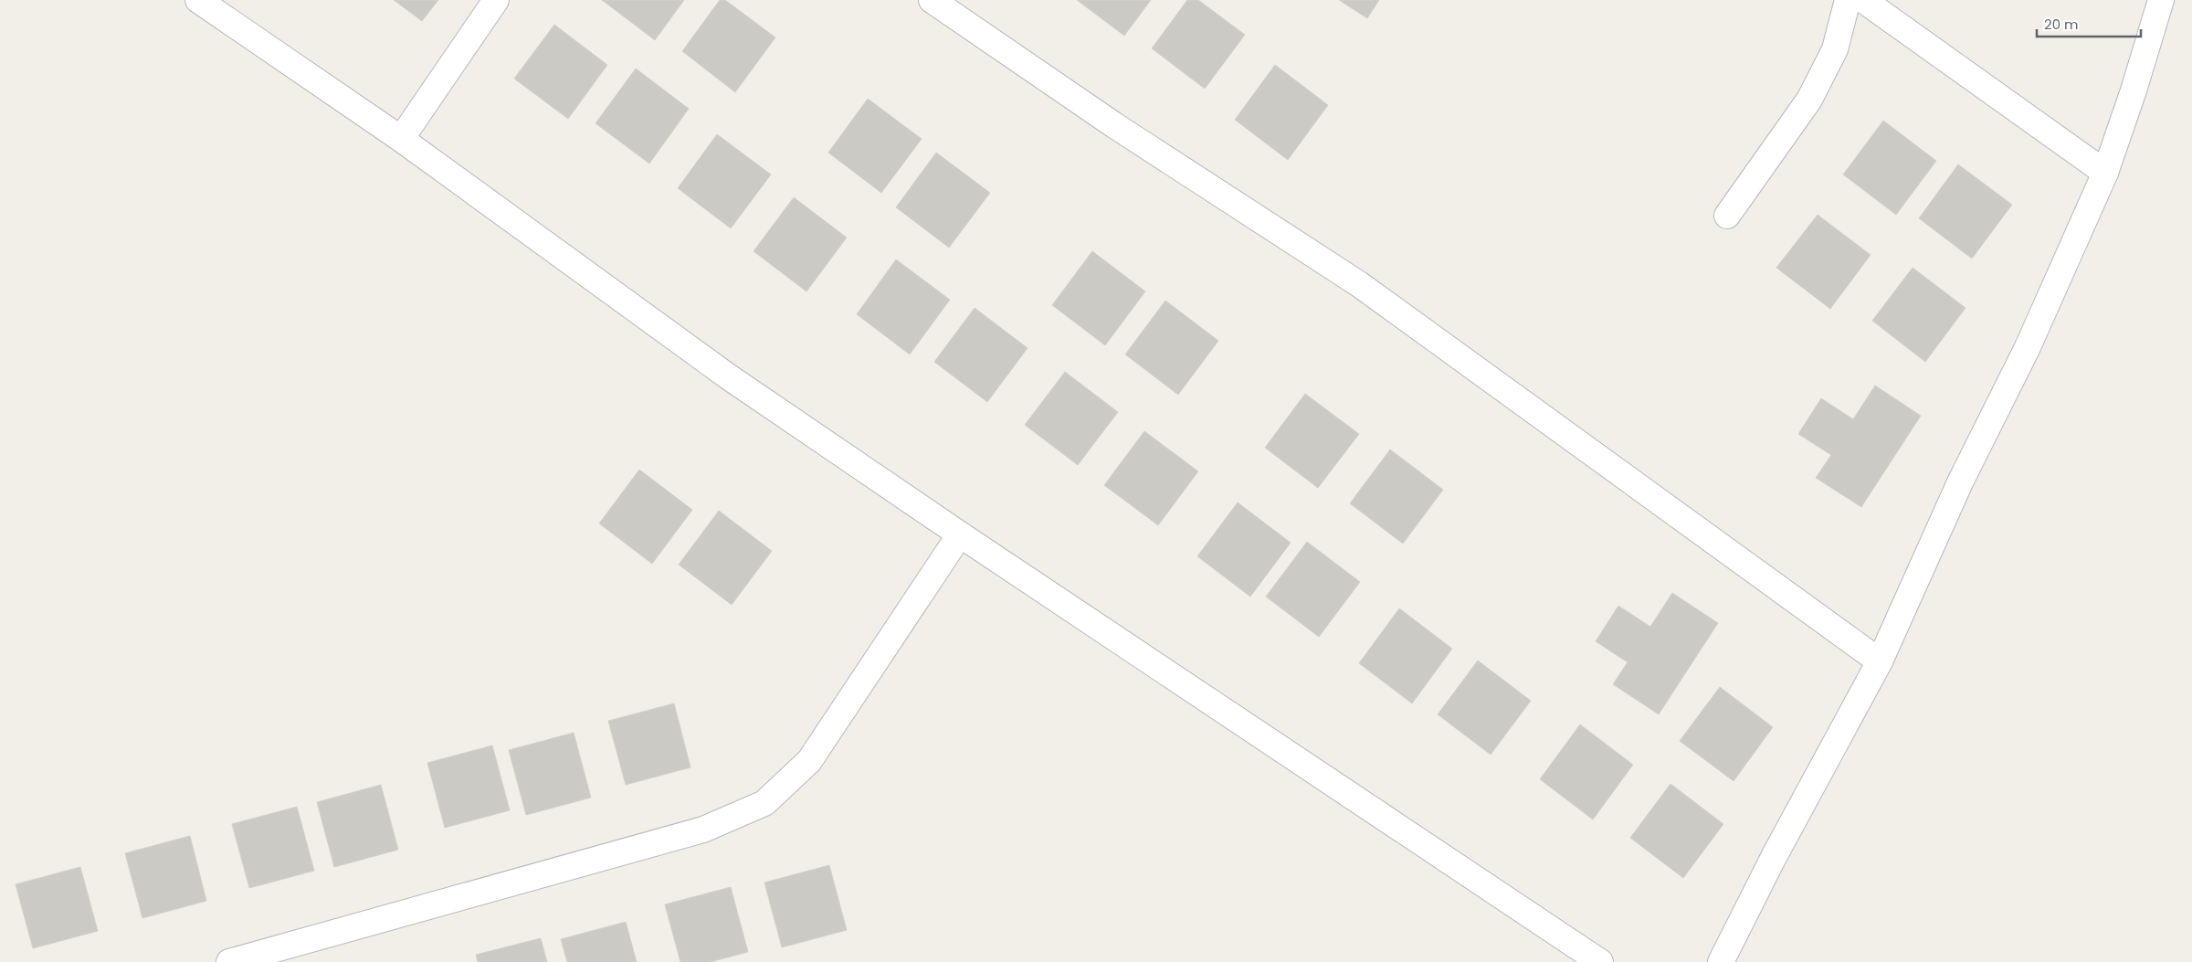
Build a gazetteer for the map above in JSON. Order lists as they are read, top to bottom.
{
  "scale_bar": "20 m"
}
